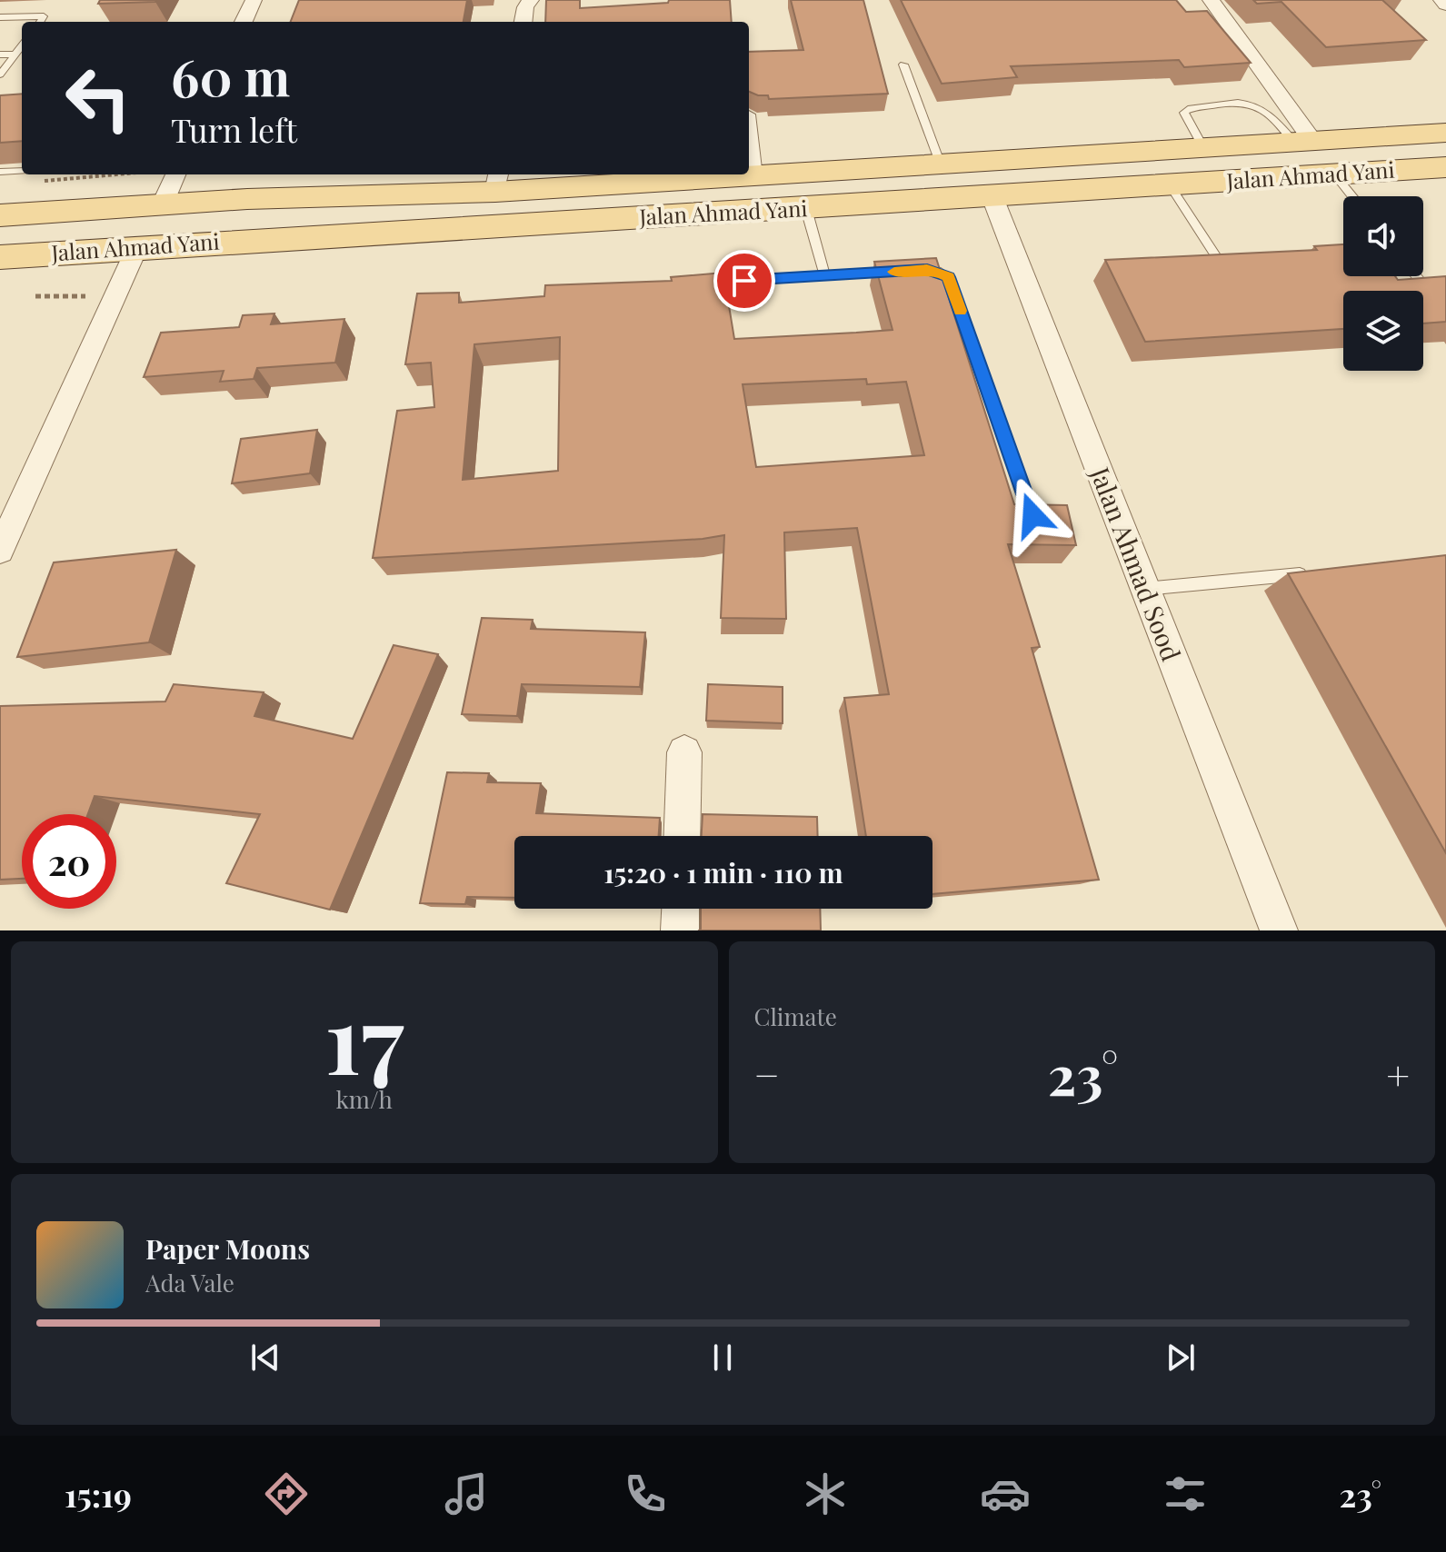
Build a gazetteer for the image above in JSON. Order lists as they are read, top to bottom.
{
  "streets": {
    "main road": ["Jalan Ahmad Yani"],
    "street": ["Jalan Ahmad Sood"]
  },
  "crossings": [
    ["Jalan Ahmad Yani", "Jalan Ahmad Sood"]
  ],
  "page": {
    "turn": ["60 m", "Turn left"],
    "limit": "20",
    "trip": "15:20 · 1 min · 110 m",
    "tile": [
      ["17", "km/h"],
      "Climate"
    ],
    "heat": ["−", "23°", "+"],
    "song": ["Paper Moons", "Ada Vale"],
    "tabs": ["15:19", "23°"]
  }
}
